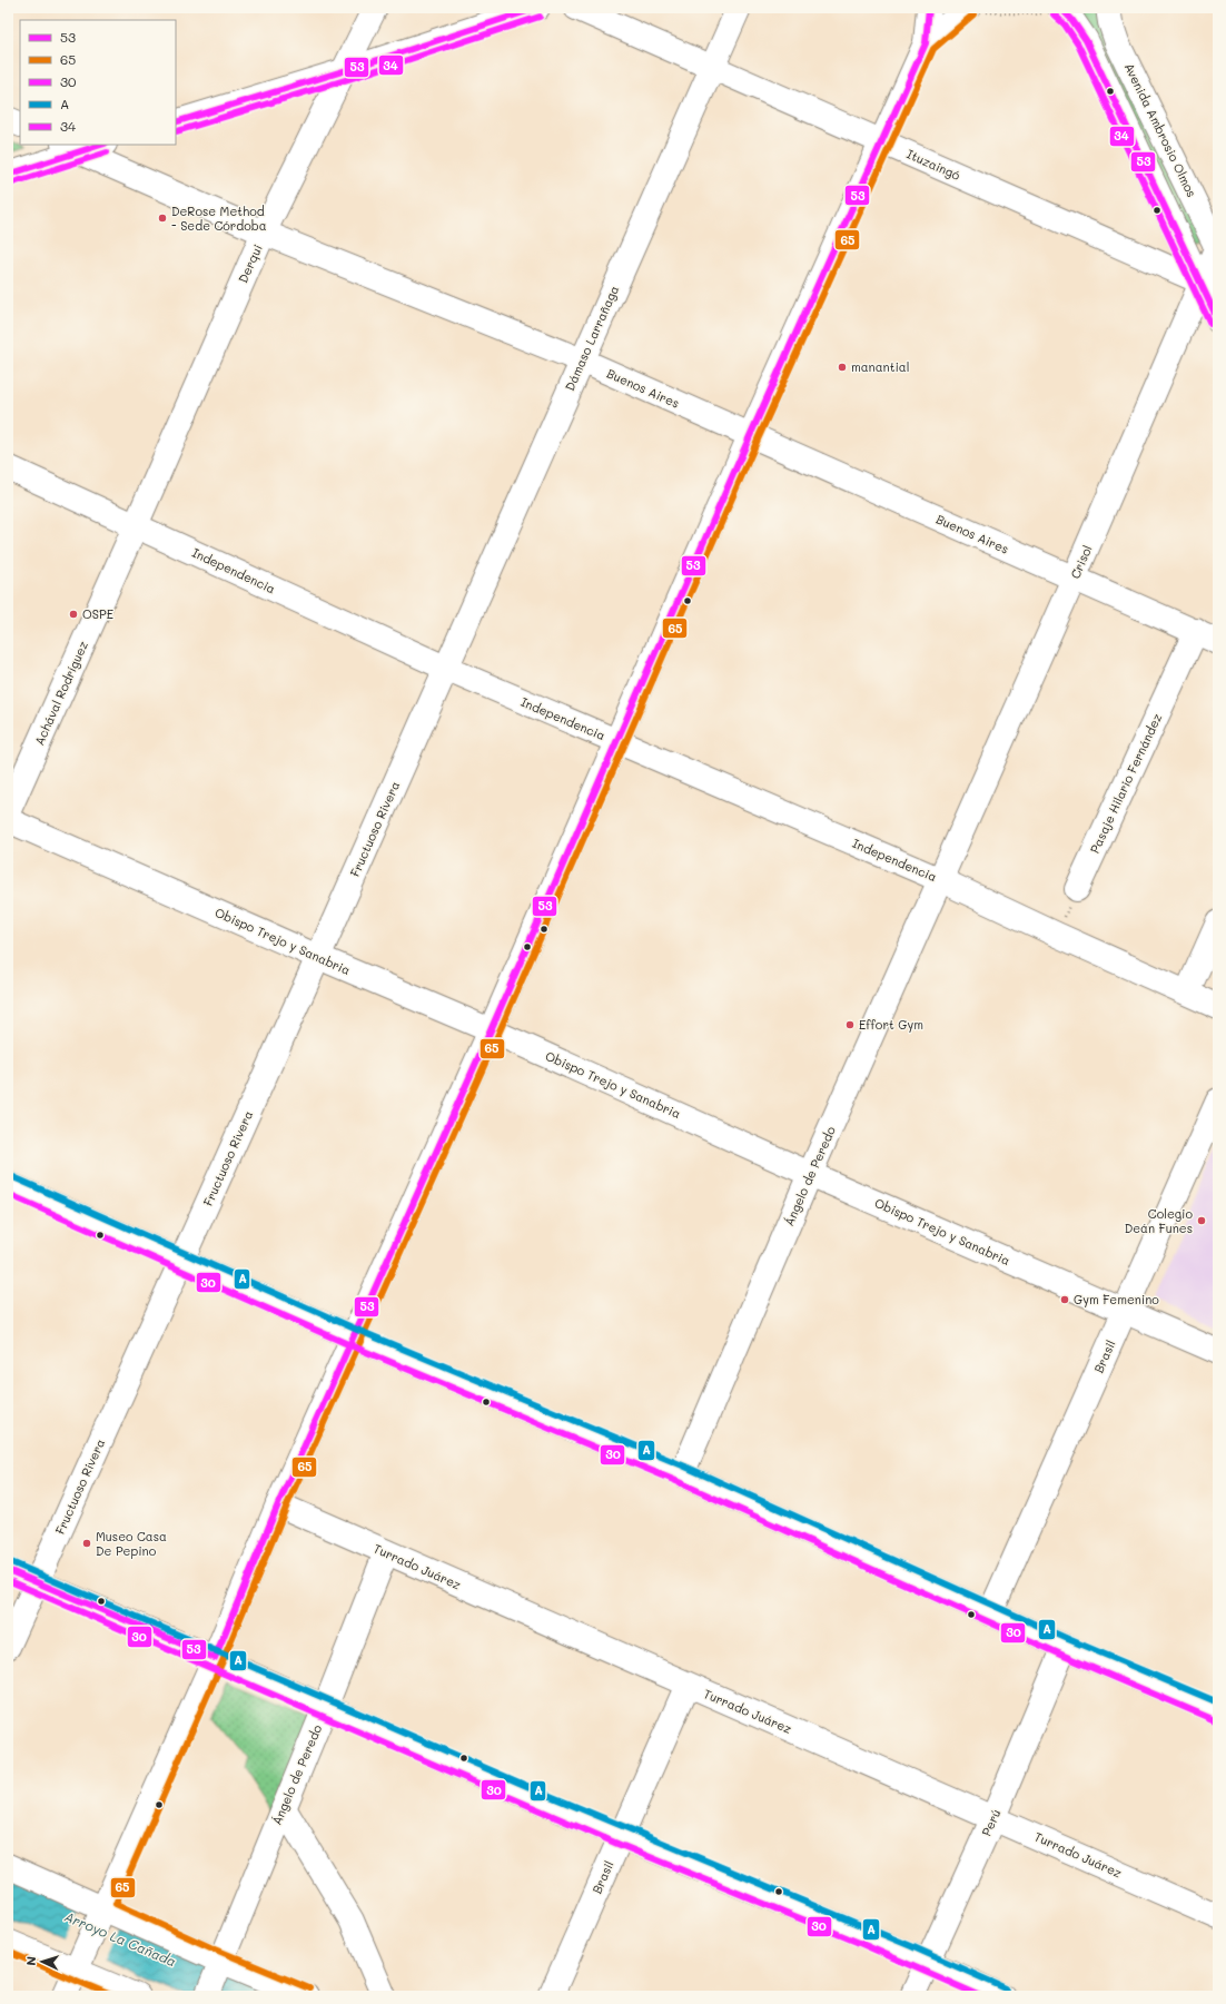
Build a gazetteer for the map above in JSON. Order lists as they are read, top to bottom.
{
  "streets": {
    "street": [
      "Avenida Ambrosio Olmos",
      "Ituzaingó",
      "Derqui",
      "Dámaso Larrañaga",
      "Buenos Aires",
      "Crisol",
      "Independencia",
      "Achával Rodríguez",
      "Pasaje Hilario Fernández",
      "Fructuoso Rivera",
      "Obispo Trejo y Sanabria",
      "Ángelo de Peredo",
      "Brasil",
      "Turrado Juárez",
      "Perú"
    ]
  },
  "crossings": [
    ["Avenida Ambrosio Olmos", "Crisol"],
    ["Ituzaingó", "Dámaso Larrañaga"],
    ["Ituzaingó", "Crisol"],
    ["Derqui", "Buenos Aires"],
    ["Derqui", "Independencia"],
    ["Derqui", "Achával Rodríguez"],
    ["Dámaso Larrañaga", "Buenos Aires"],
    ["Dámaso Larrañaga", "Independencia"],
    ["Dámaso Larrañaga", "Fructuoso Rivera"],
    ["Buenos Aires", "Crisol"],
    ["Buenos Aires", "Pasaje Hilario Fernández"],
    ["Crisol", "Independencia"],
    ["Crisol", "Ángelo de Peredo"],
    ["Independencia", "Achával Rodríguez"],
    ["Independencia", "Fructuoso Rivera"],
    ["Independencia", "Ángelo de Peredo"],
    ["Fructuoso Rivera", "Obispo Trejo y Sanabria"],
    ["Obispo Trejo y Sanabria", "Ángelo de Peredo"],
    ["Obispo Trejo y Sanabria", "Brasil"],
    ["Ángelo de Peredo", "Turrado Juárez"],
    ["Brasil", "Turrado Juárez"],
    ["Turrado Juárez", "Perú"]
  ],
  "water": ["Arroyo La Cañada"],
  "places": [
    "DeRose Method - Sede Córdoba",
    "manantial",
    "OSPE",
    "Effort Gym",
    "Colegio Deán Funes",
    "Gym Femenino",
    "Museo Casa De Pepino"
  ],
  "lines": [
    "transit line 53",
    "transit line 65",
    "transit line 34",
    "transit line A",
    "transit line 30"
  ],
  "legend": [
    "53",
    "65",
    "30",
    "A",
    "34"
  ],
  "north": "left"
}
